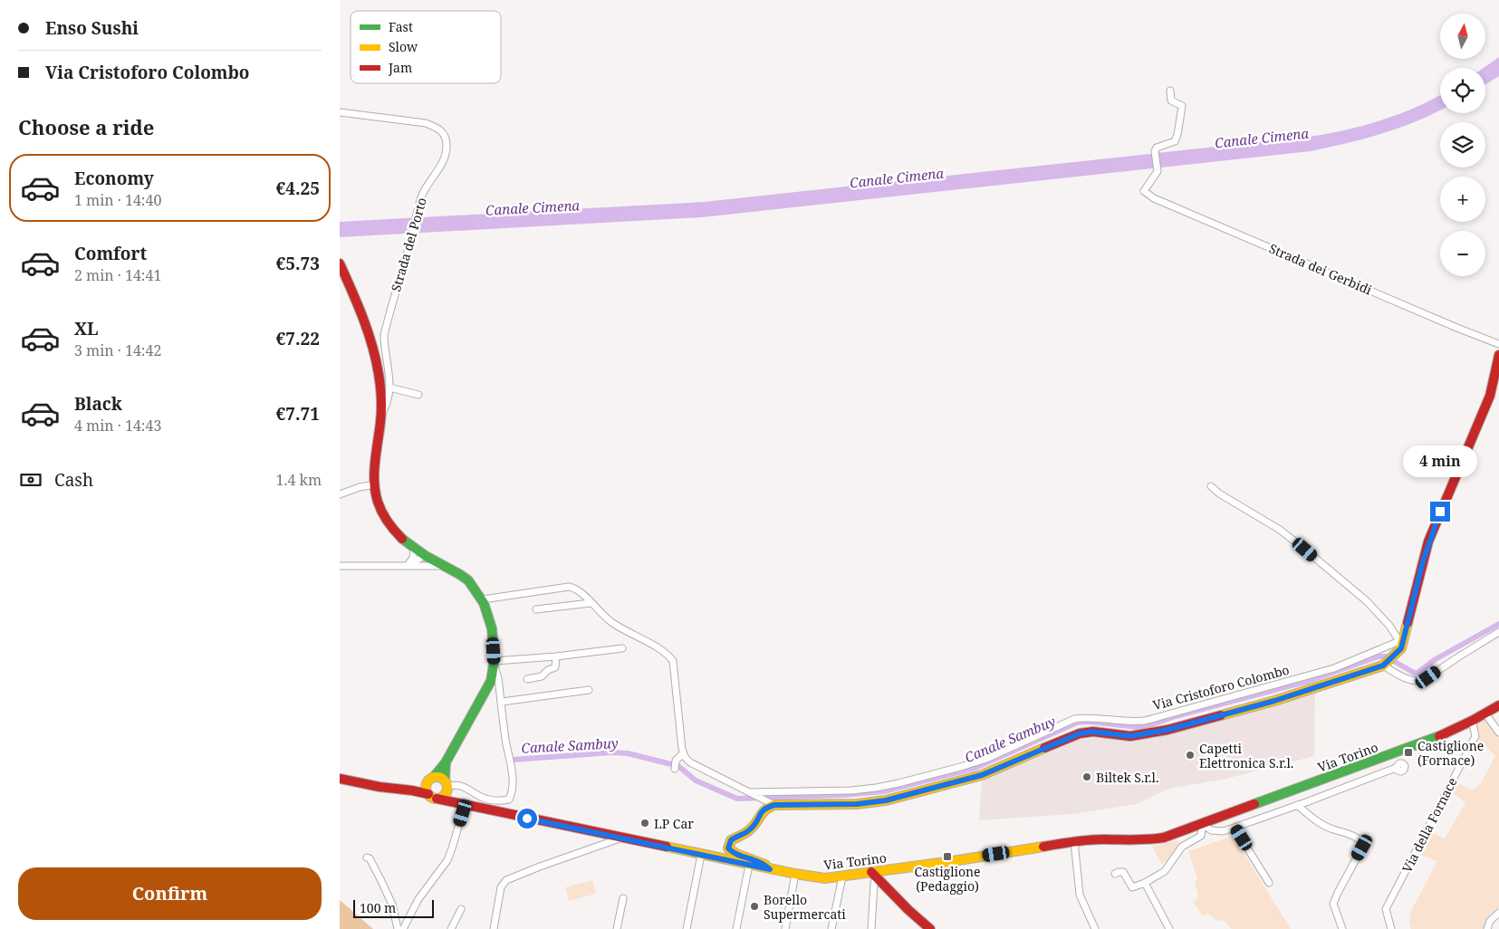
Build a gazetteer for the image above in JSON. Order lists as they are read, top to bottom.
{
  "streets": {
    "main road": ["Via Torino"],
    "street": [
      "Strada del Porto",
      "Strada dei Gerbidi",
      "Via Cristoforo Colombo",
      "Via della Fornace"
    ]
  },
  "crossings": [
    ["Via Torino", "Via della Fornace"]
  ],
  "water": ["Canale Cimena", "Canale Sambuy"],
  "places": {
    "transit": ["Castiglione (Fornace)", "Castiglione (Pedaggio)"],
    "other": [
      "Capetti Elettronica S.r.l.",
      "Biltek S.r.l.",
      "LP Car",
      "Borello Supermercati"
    ]
  },
  "legend": ["Fast", "Slow", "Jam"],
  "scale_bar": "100 m",
  "north": "top",
  "page": {
    "banner": ["Enso Sushi", "Via Cristoforo Colombo"],
    "map_buttons": ["+", "−"],
    "heading": "Choose a ride",
    "list": [
      {
        "name": "Economy",
        "note": "1 min · 14:40",
        "value": "€4.25"
      },
      {
        "name": "Comfort",
        "note": "2 min · 14:41",
        "value": "€5.73"
      },
      {
        "name": "XL",
        "note": "3 min · 14:42",
        "value": "€7.22"
      },
      {
        "name": "Black",
        "note": "4 min · 14:43",
        "value": "€7.71"
      }
    ],
    "bubble": "4 min",
    "pay": ["Cash", "1.4 km"],
    "buttons": "Confirm",
    "scale": "100 m"
  }
}
